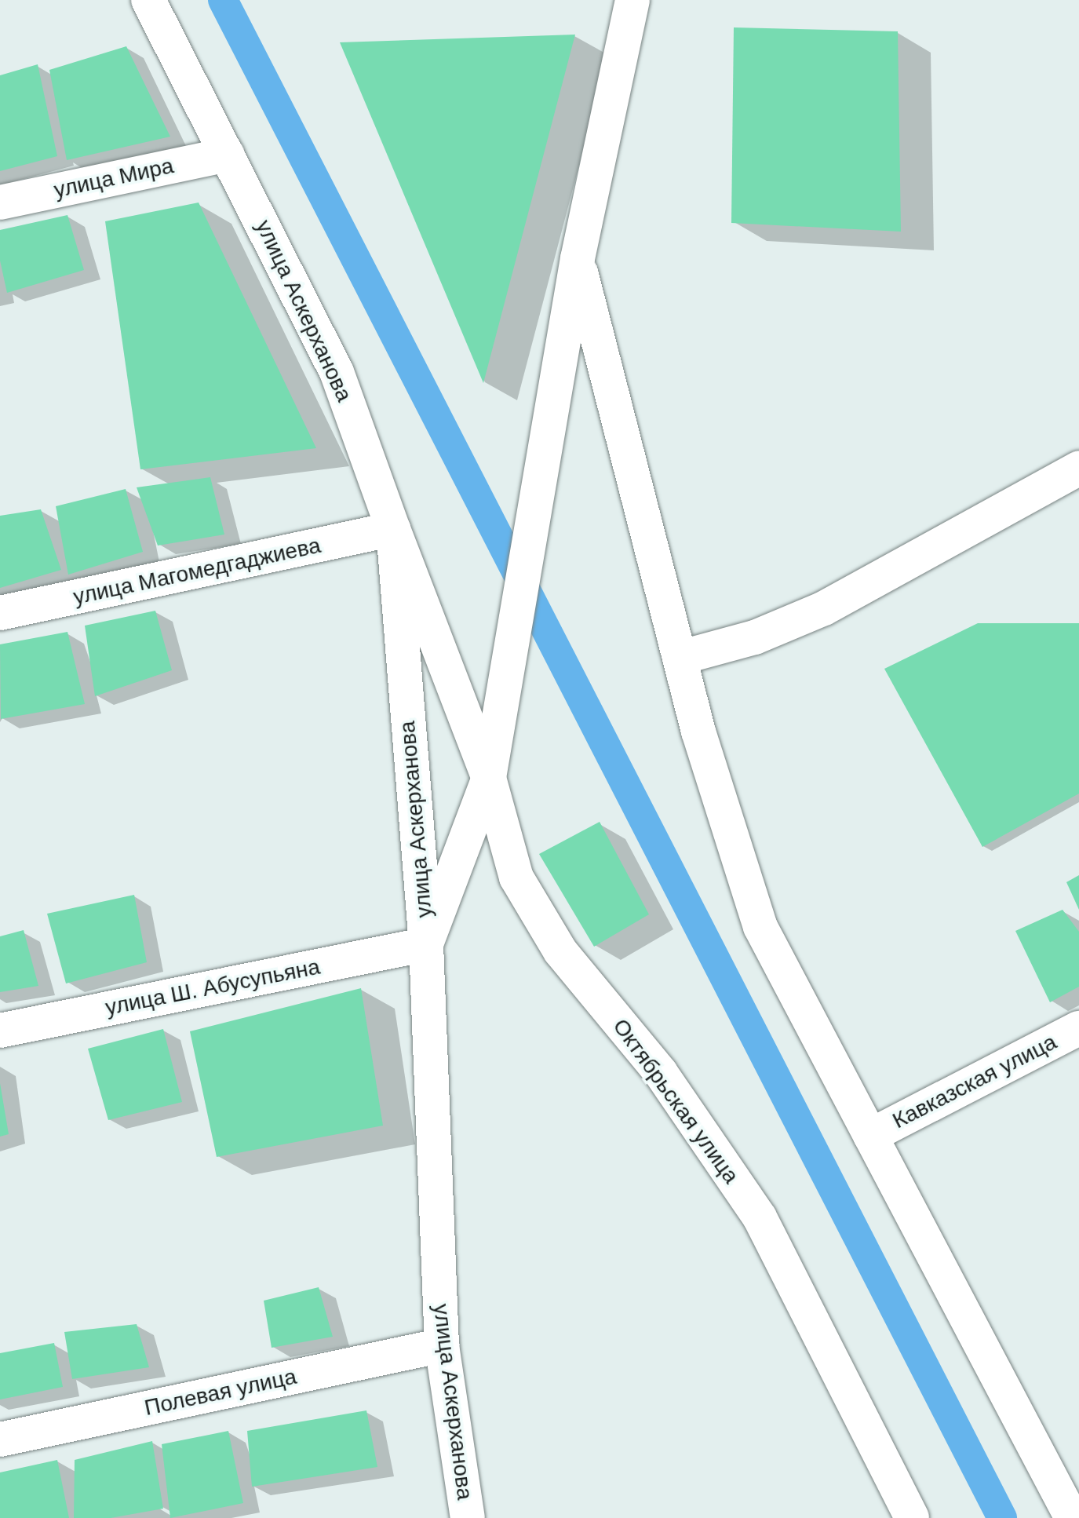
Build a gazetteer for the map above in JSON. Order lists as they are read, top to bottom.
{
  "streets": {
    "street": [
      "улица Мира",
      "улица Аскерханова",
      "улица Магомедгаджиева",
      "улица Ш. Абусупьяна",
      "Кавказская улица",
      "Октябрьская улица",
      "Полевая улица"
    ]
  },
  "crossings": [
    ["улица Мира", "улица Аскерханова"],
    ["улица Аскерханова", "улица Магомедгаджиева"],
    ["улица Аскерханова", "улица Ш. Абусупьяна"],
    ["улица Аскерханова", "Полевая улица"]
  ]
}
